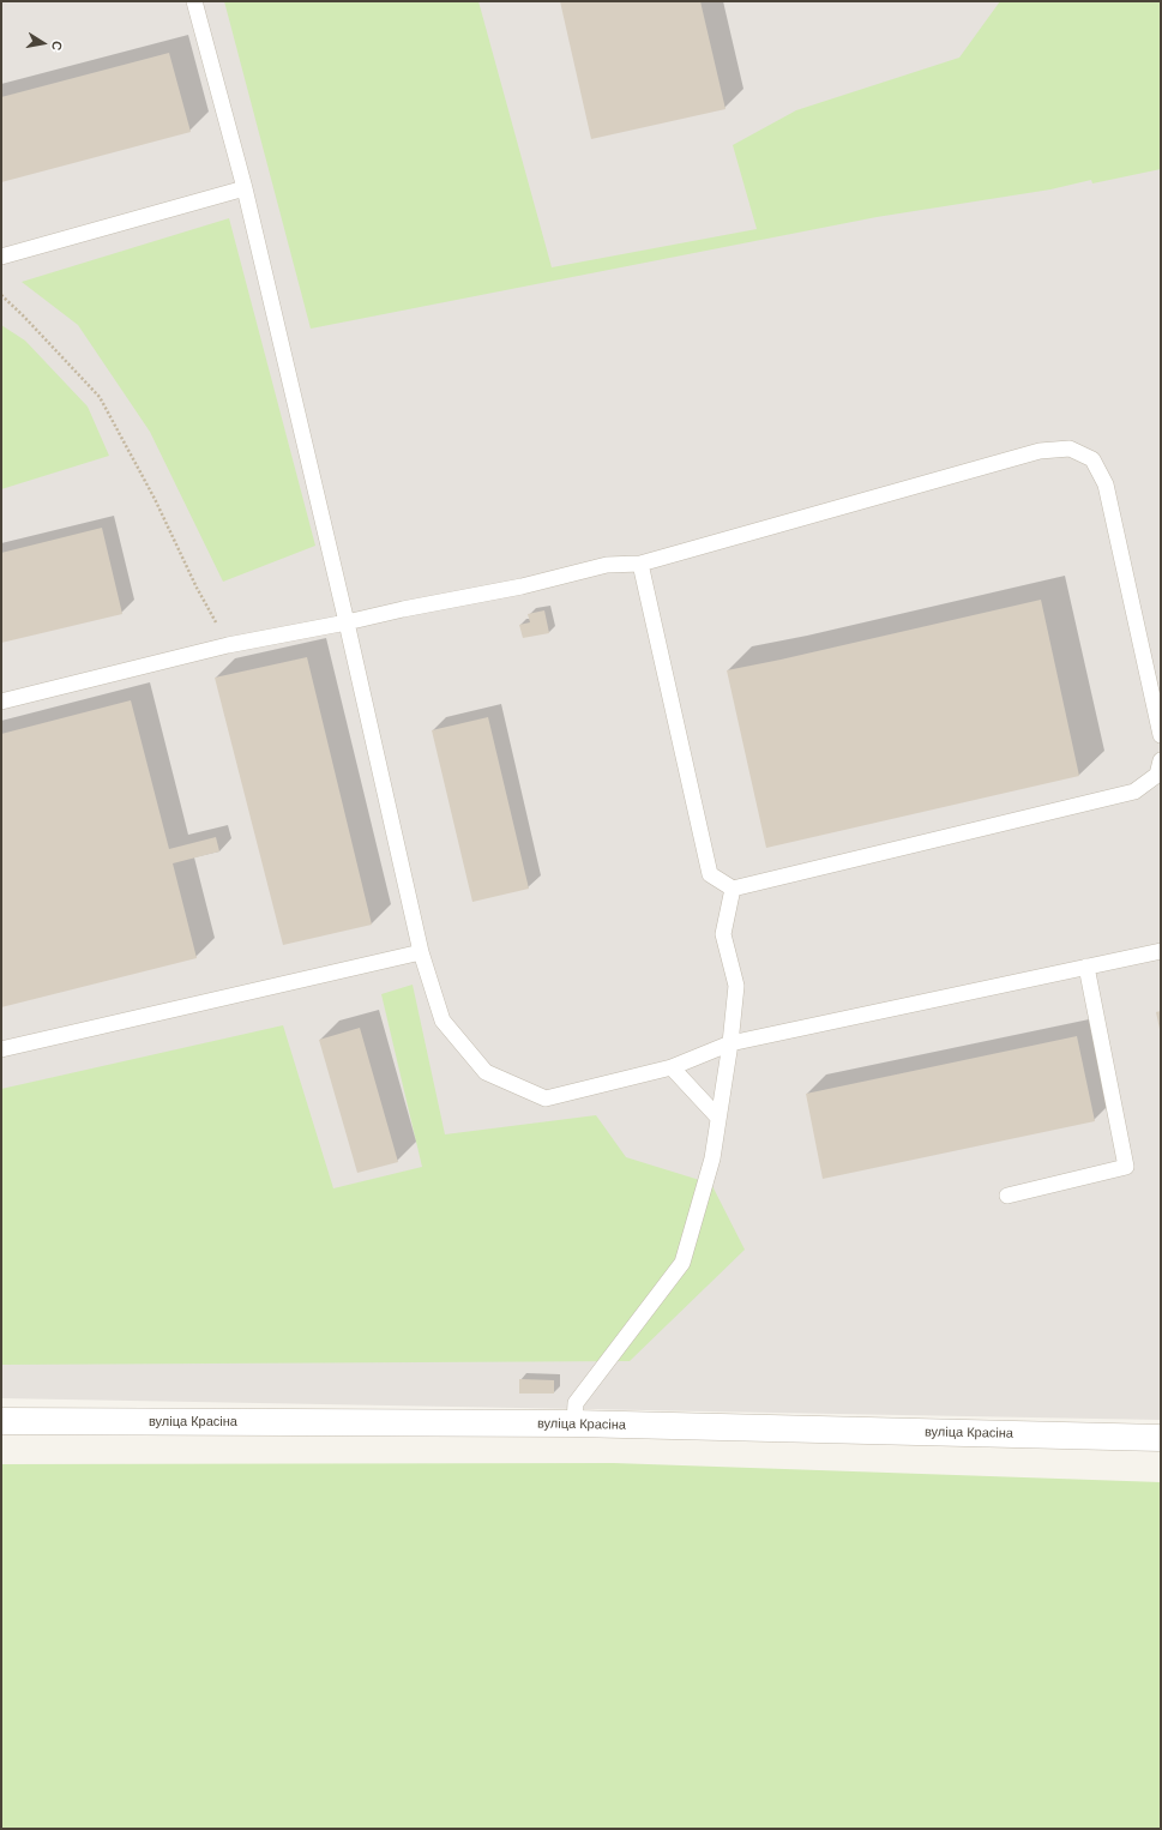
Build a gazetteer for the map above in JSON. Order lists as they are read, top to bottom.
{
  "streets": {
    "street": ["вуліца Красіна"]
  },
  "north": "right"
}
